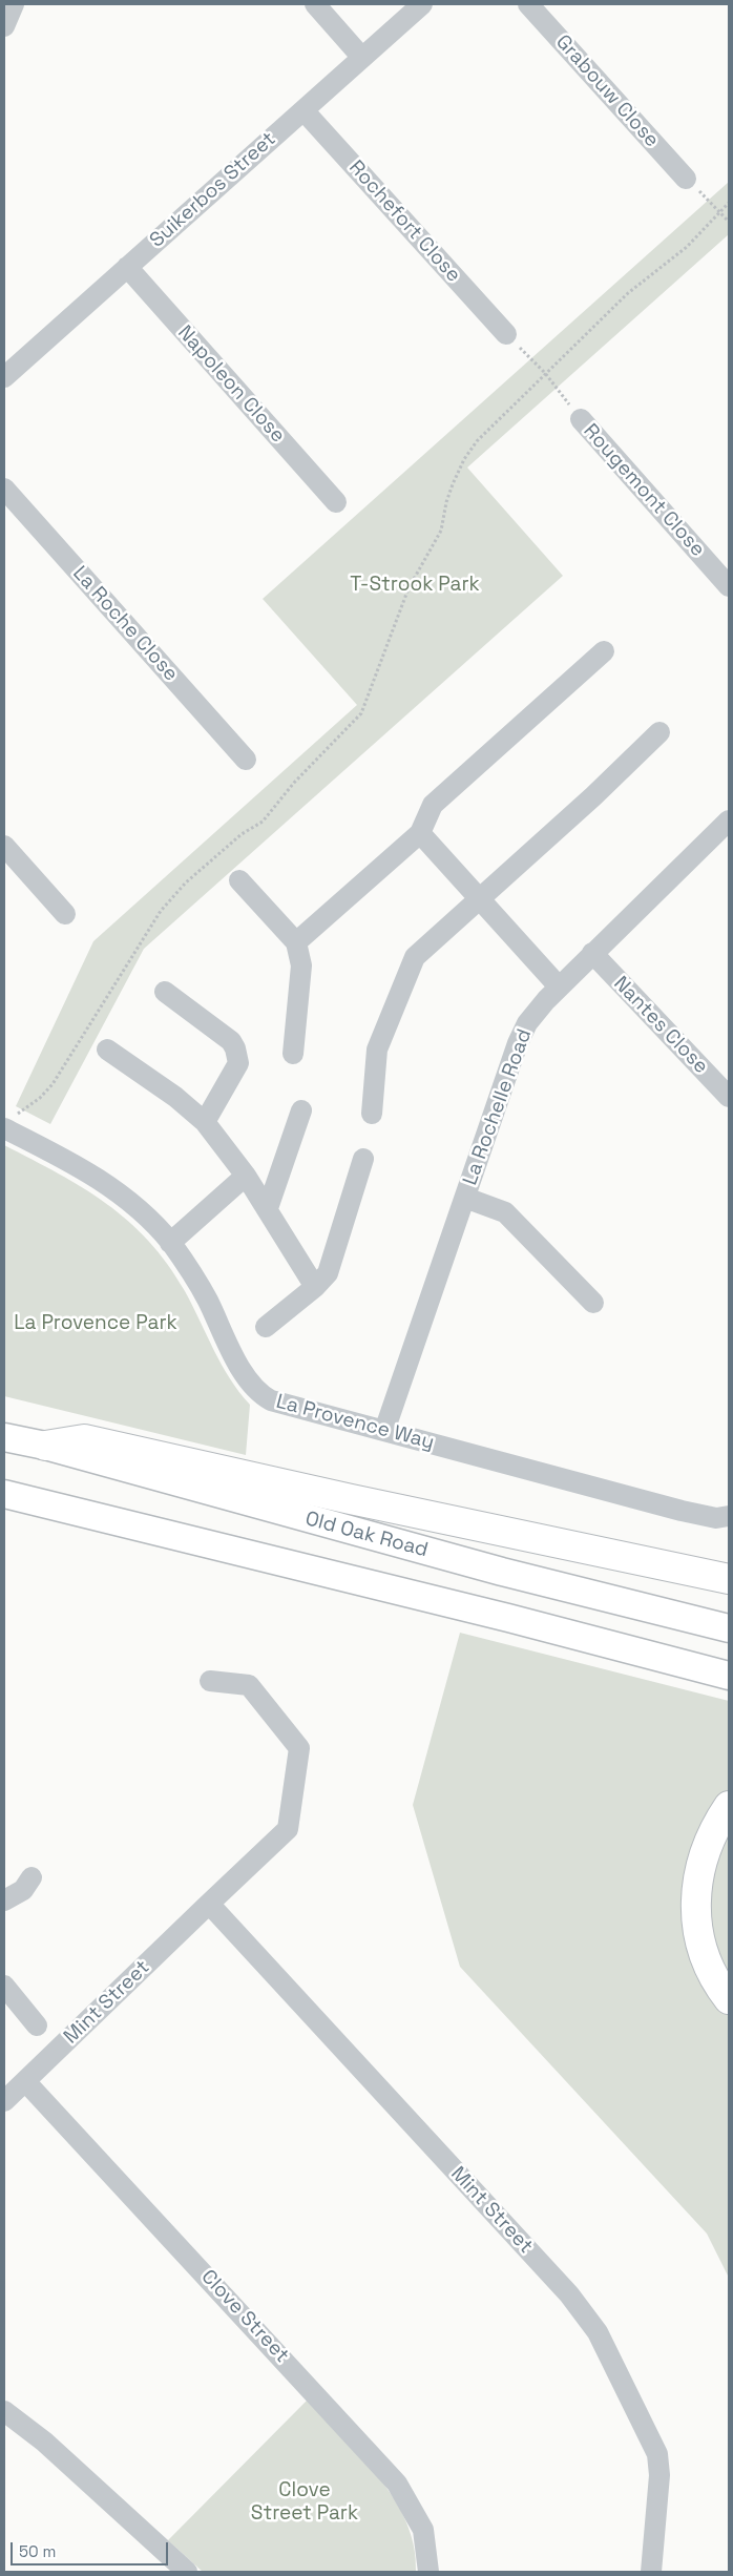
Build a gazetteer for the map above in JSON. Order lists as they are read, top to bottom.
{
  "streets": {
    "main road": ["Old Oak Road"],
    "street": [
      "Grabouw Close",
      "Suikerbos Street",
      "Rochefort Close",
      "Napoleon Close",
      "Rougemont Close",
      "La Roche Close",
      "Nantes Close",
      "La Rochelle Road",
      "La Provence Way",
      "Mint Street",
      "Clove Street"
    ]
  },
  "crossings": [
    ["Suikerbos Street", "Rochefort Close"],
    ["Suikerbos Street", "Napoleon Close"],
    ["Nantes Close", "La Rochelle Road"],
    ["La Rochelle Road", "La Provence Way"],
    ["Mint Street", "Clove Street"]
  ],
  "parks": ["T-Strook Park", "La Provence Park", "Clove Street Park"],
  "scale_bar": "50 m"
}
